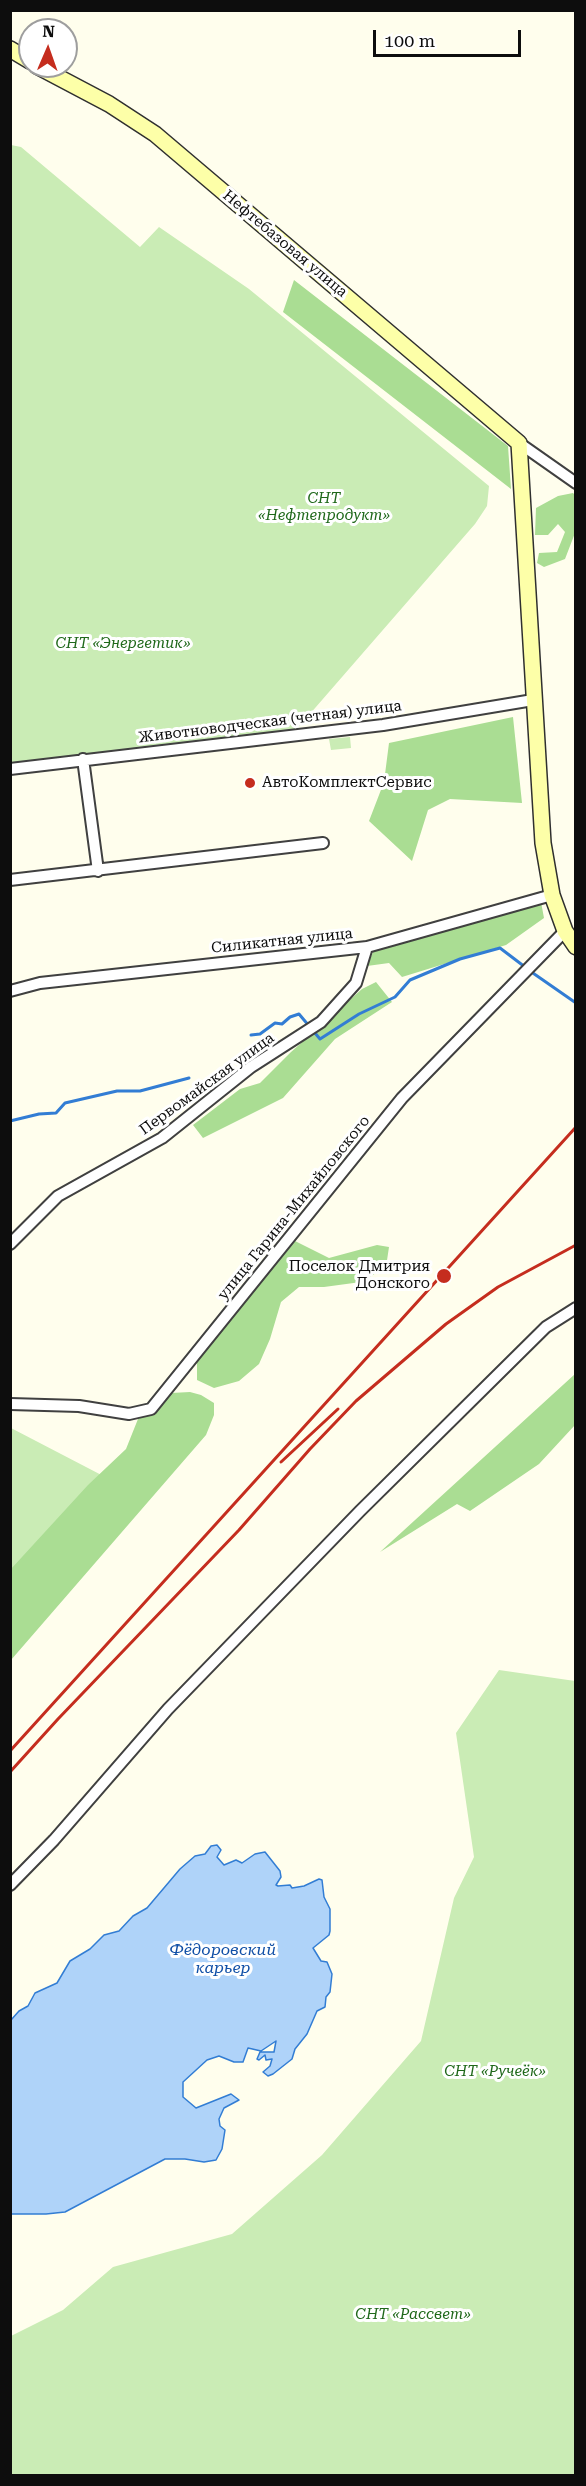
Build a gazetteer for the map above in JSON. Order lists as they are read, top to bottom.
{
  "streets": {
    "street": [
      "Нефтебазовая улица",
      "Животноводческая (четная) улица",
      "Силикатная улица",
      "Первомайская улица",
      "улица Гарина-Михайловского"
    ]
  },
  "crossings": [
    ["Силикатная улица", "Первомайская улица"]
  ],
  "water": ["Фёдоровский карьер"],
  "parks": [
    "СНТ «Нефтепродукт»",
    "СНТ «Энергетик»",
    "СНТ «Ручеёк»",
    "СНТ «Рассвет»"
  ],
  "places": ["АвтоКомплектСервис", "Поселок Дмитрия Донского"],
  "scale_bar": "100 m",
  "north": "top"
}
